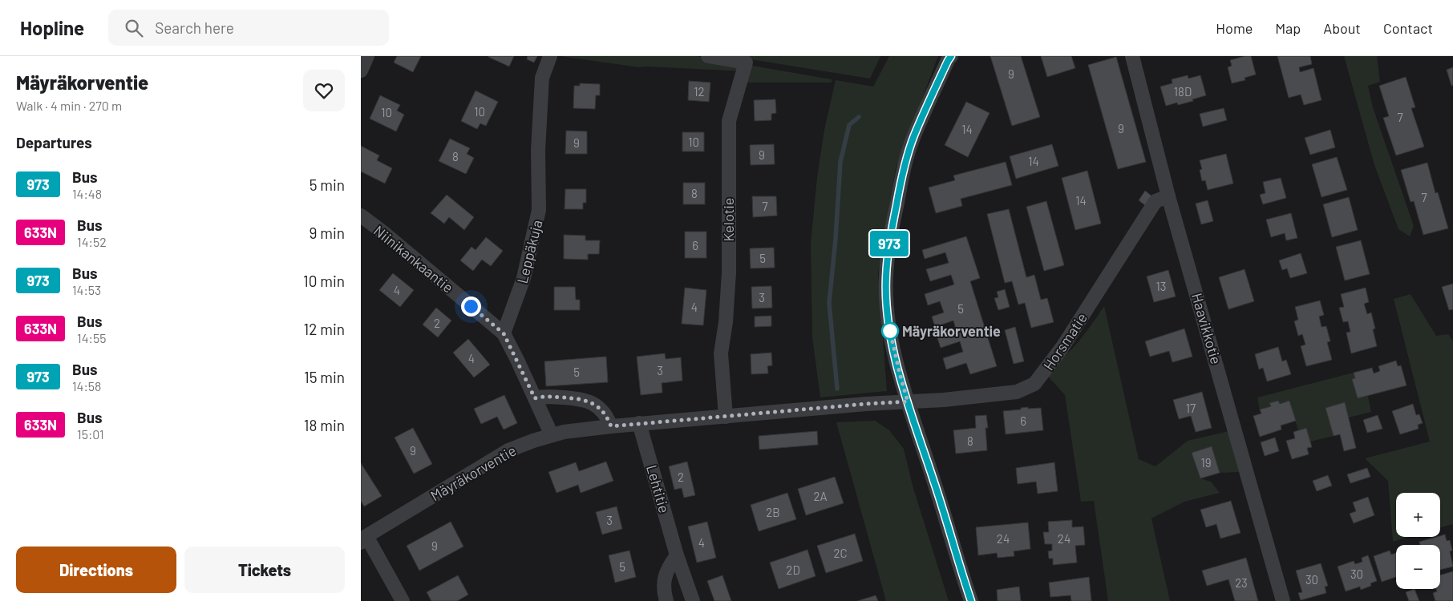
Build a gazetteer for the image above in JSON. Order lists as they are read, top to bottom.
{
  "streets": {
    "street": [
      "Kelotie",
      "Leppäkuja",
      "Niinikankaantie",
      "Haavikkotie",
      "Horsmatie",
      "Mäyräkorventie",
      "Lehtitie"
    ]
  },
  "crossings": [
    ["Kelotie", "Mäyräkorventie"],
    ["Leppäkuja", "Niinikankaantie"],
    ["Haavikkotie", "Horsmatie"],
    ["Horsmatie", "Mäyräkorventie"],
    ["Mäyräkorventie", "Lehtitie"]
  ],
  "places": ["Mäyräkorventie"],
  "lines": ["bus line 973"],
  "house_numbers": [
    "9",
    "12",
    "18D",
    "10",
    "10",
    "7",
    "9",
    "14",
    "10",
    "9",
    "9",
    "8",
    "14",
    "8",
    "7",
    "14",
    "7",
    "6",
    "5",
    "13",
    "4",
    "3",
    "4",
    "5",
    "2",
    "4",
    "3",
    "5",
    "17",
    "6",
    "8",
    "9",
    "19",
    "2",
    "2A",
    "2B",
    "3",
    "24",
    "24",
    "4",
    "9",
    "2C",
    "5",
    "2D",
    "30",
    "30",
    "23"
  ],
  "page": {
    "header": "Hopline",
    "search": "Search here",
    "nav": [
      "Home",
      "Map",
      "About",
      "Contact"
    ],
    "heading": [
      ["Mäyräkorventie", "Walk · 4 min · 270 m"],
      "Departures"
    ],
    "on_map": "973",
    "list": [
      {
        "mark": "973",
        "name": "Bus",
        "note": "14:48",
        "value": "5 min"
      },
      {
        "mark": "633N",
        "name": "Bus",
        "note": "14:52",
        "value": "9 min"
      },
      {
        "mark": "973",
        "name": "Bus",
        "note": "14:53",
        "value": "10 min"
      },
      {
        "mark": "633N",
        "name": "Bus",
        "note": "14:55",
        "value": "12 min"
      },
      {
        "mark": "973",
        "name": "Bus",
        "note": "14:58",
        "value": "15 min"
      },
      {
        "mark": "633N",
        "name": "Bus",
        "note": "15:01",
        "value": "18 min"
      }
    ],
    "map_buttons": ["+", "−"],
    "buttons": ["Directions", "Tickets"]
  }
}
